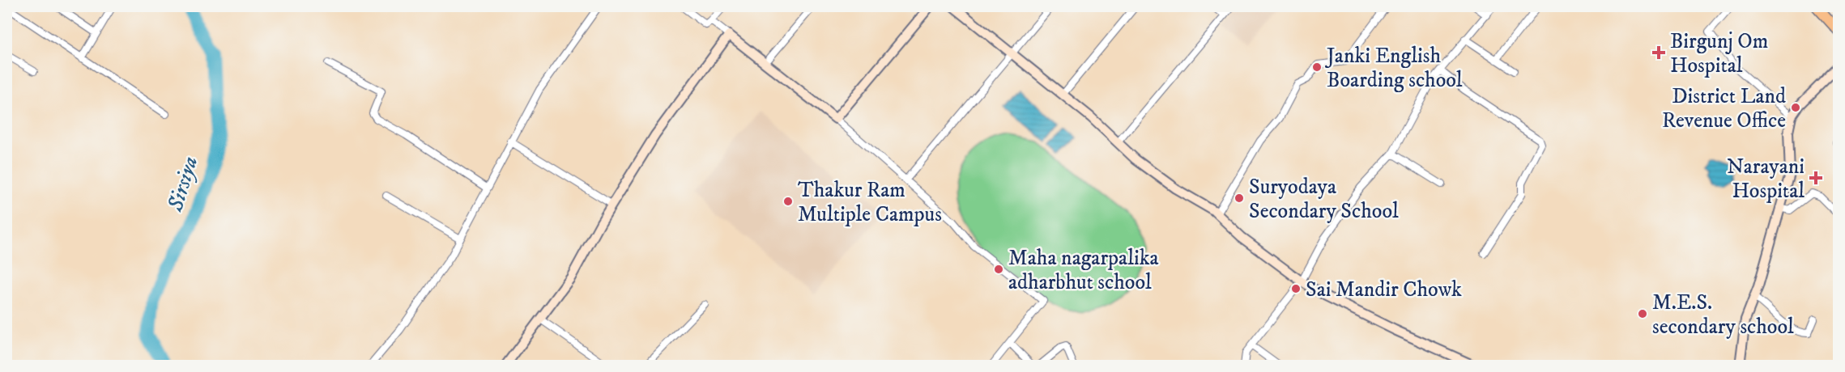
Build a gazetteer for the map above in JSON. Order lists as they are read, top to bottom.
{
  "water": ["Sirsiya"],
  "places": {
    "health": ["Birgunj Om Hospital", "Narayani Hospital"],
    "other": [
      "Janki English Boarding school",
      "District Land Revenue Office",
      "Suryodaya Secondary School",
      "Thakur Ram Multiple Campus",
      "Maha nagarpalika adharbhut school",
      "Sai Mandir Chowk",
      "M.E.S. secondary school"
    ]
  }
}
